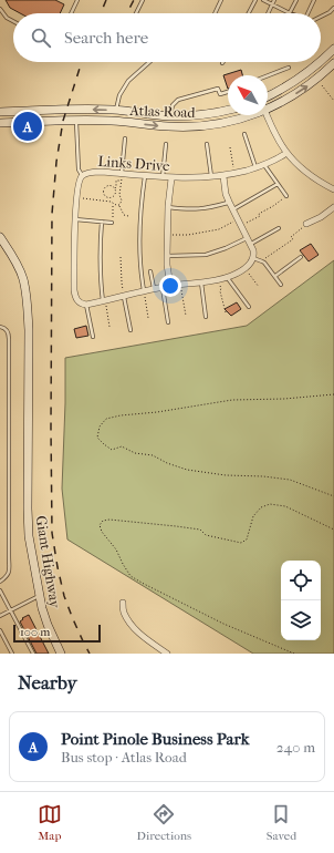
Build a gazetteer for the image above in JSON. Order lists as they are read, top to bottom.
{
  "streets": {
    "street": ["Atlas Road", "Links Drive", "Giant Highway"]
  },
  "scale_bar": "100 m",
  "north": "top left",
  "page": {
    "search": "Search here",
    "pins": "A",
    "scale": "100 m",
    "heading": "Nearby",
    "list": [
      {
        "mark": "A",
        "name": "Point Pinole Business Park",
        "note": "Bus stop · Atlas Road",
        "value": "240 m"
      }
    ],
    "nav": ["Map", "Directions", "Saved"]
  }
}
